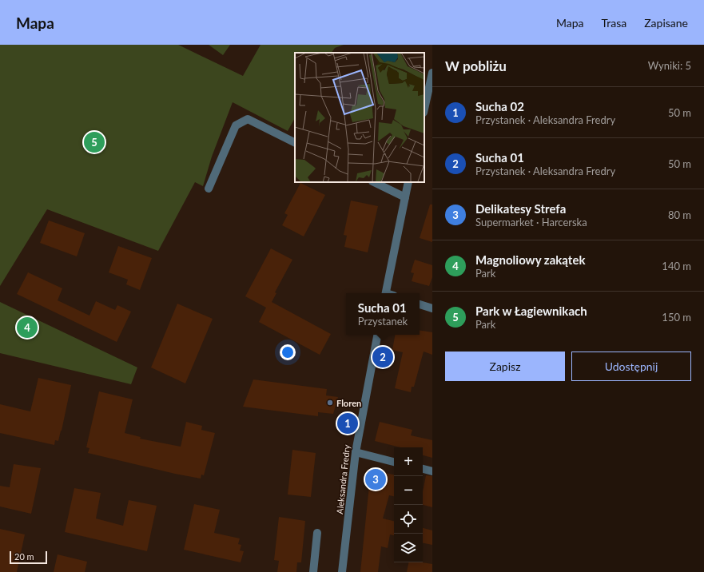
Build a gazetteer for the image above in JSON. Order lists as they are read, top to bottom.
{
  "streets": {
    "street": ["Aleksandra Fredry"]
  },
  "places": ["Floren"],
  "scale_bar": "20 m",
  "page": {
    "header": "Mapa",
    "nav": ["Mapa", "Trasa", "Zapisane"],
    "heading": ["W pobliżu", "Wyniki: 5"],
    "list": [
      {
        "mark": "1",
        "name": "Sucha 02",
        "note": "Przystanek · Aleksandra Fredry",
        "value": "50 m"
      },
      {
        "mark": "2",
        "name": "Sucha 01",
        "note": "Przystanek · Aleksandra Fredry",
        "value": "50 m"
      },
      {
        "mark": "3",
        "name": "Delikatesy Strefa",
        "note": "Supermarket · Harcerska",
        "value": "80 m"
      },
      {
        "mark": "4",
        "name": "Magnoliowy zakątek",
        "note": "Park",
        "value": "140 m"
      },
      {
        "mark": "5",
        "name": "Park w Łagiewnikach",
        "note": "Park",
        "value": "150 m"
      }
    ],
    "pins": [
      "5",
      "4",
      "2",
      "1",
      "3"
    ],
    "popup": ["Sucha 01", "Przystanek"],
    "buttons": ["Zapisz", "Udostępnij"],
    "map_buttons": ["+", "−"],
    "scale": "20 m"
  }
}
